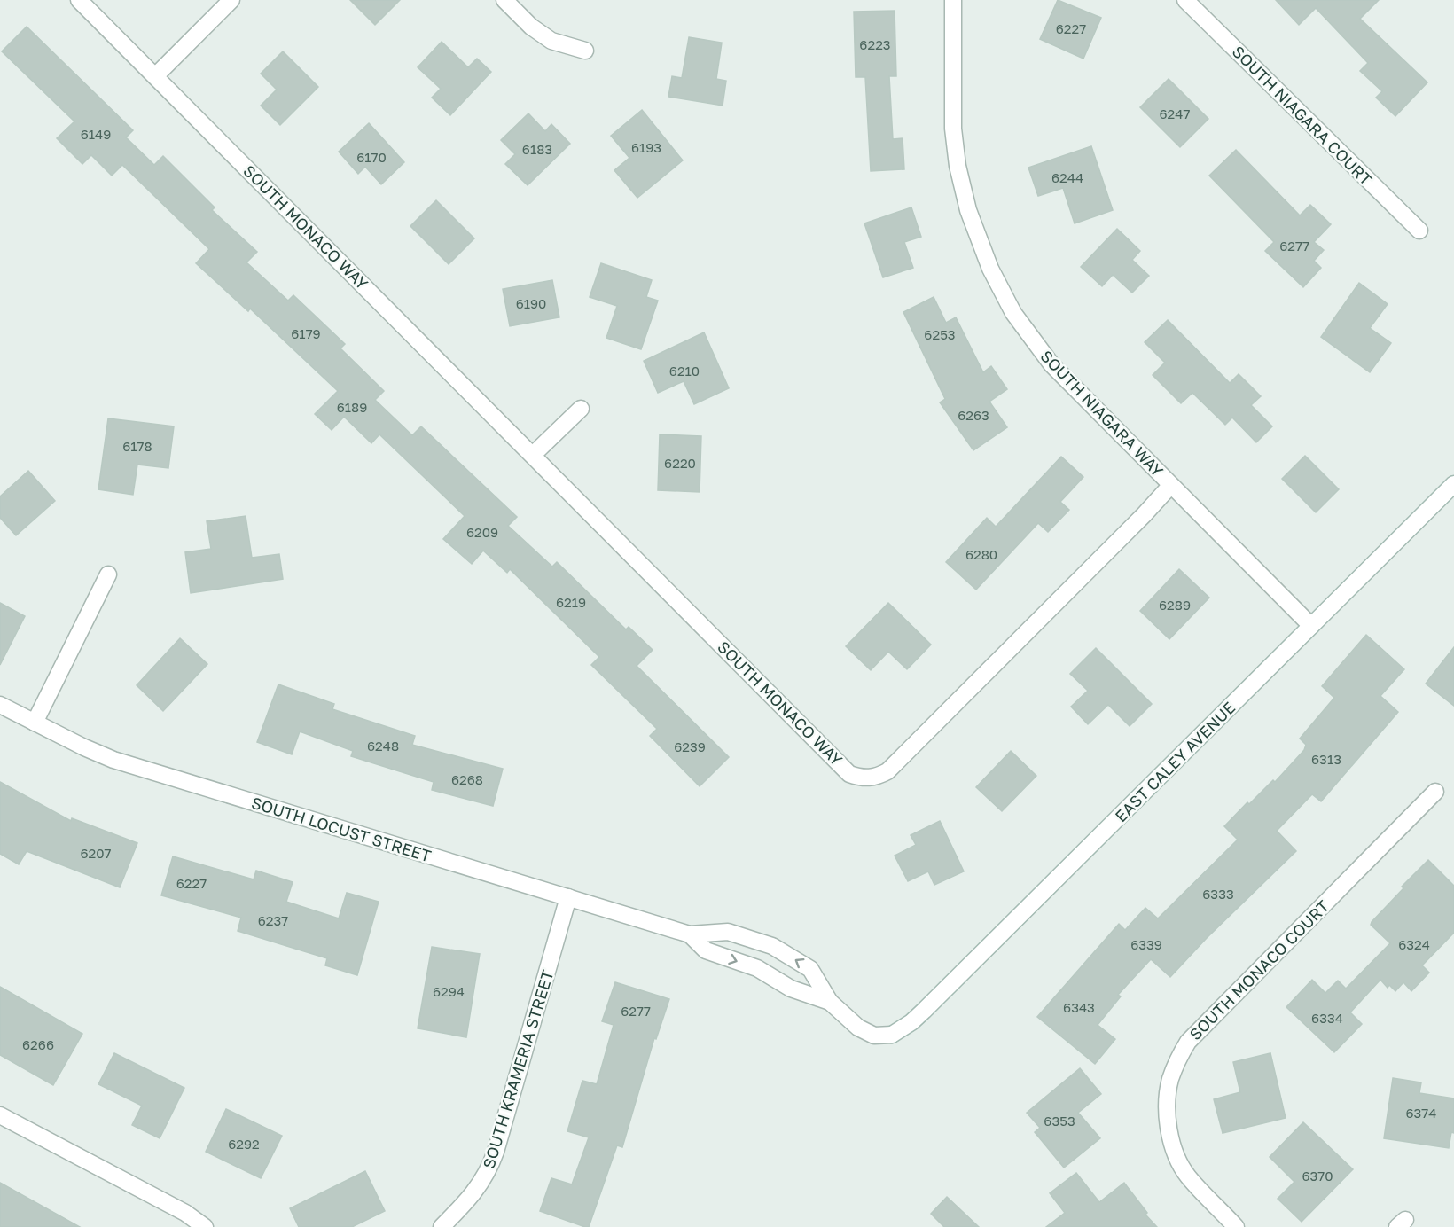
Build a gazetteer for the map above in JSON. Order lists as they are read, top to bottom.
{
  "streets": {
    "street": [
      "SOUTH NIAGARA COURT",
      "SOUTH MONACO WAY",
      "SOUTH NIAGARA WAY",
      "EAST CALEY AVENUE",
      "SOUTH LOCUST STREET",
      "SOUTH MONACO COURT",
      "SOUTH KRAMERIA STREET"
    ]
  },
  "crossings": [
    ["SOUTH MONACO WAY", "SOUTH NIAGARA WAY"],
    ["SOUTH NIAGARA WAY", "EAST CALEY AVENUE"],
    ["EAST CALEY AVENUE", "SOUTH LOCUST STREET"],
    ["SOUTH LOCUST STREET", "SOUTH KRAMERIA STREET"]
  ],
  "house_numbers": [
    "6227",
    "6223",
    "6247",
    "6149",
    "6193",
    "6183",
    "6170",
    "6244",
    "6277",
    "6190",
    "6179",
    "6253",
    "6210",
    "6189",
    "6263",
    "6178",
    "6220",
    "6209",
    "6280",
    "6219",
    "6289",
    "6248",
    "6239",
    "6313",
    "6268",
    "6207",
    "6227",
    "6333",
    "6237",
    "6339",
    "6324",
    "6294",
    "6343",
    "6277",
    "6334",
    "6266",
    "6374",
    "6353",
    "6292",
    "6370"
  ]
}
